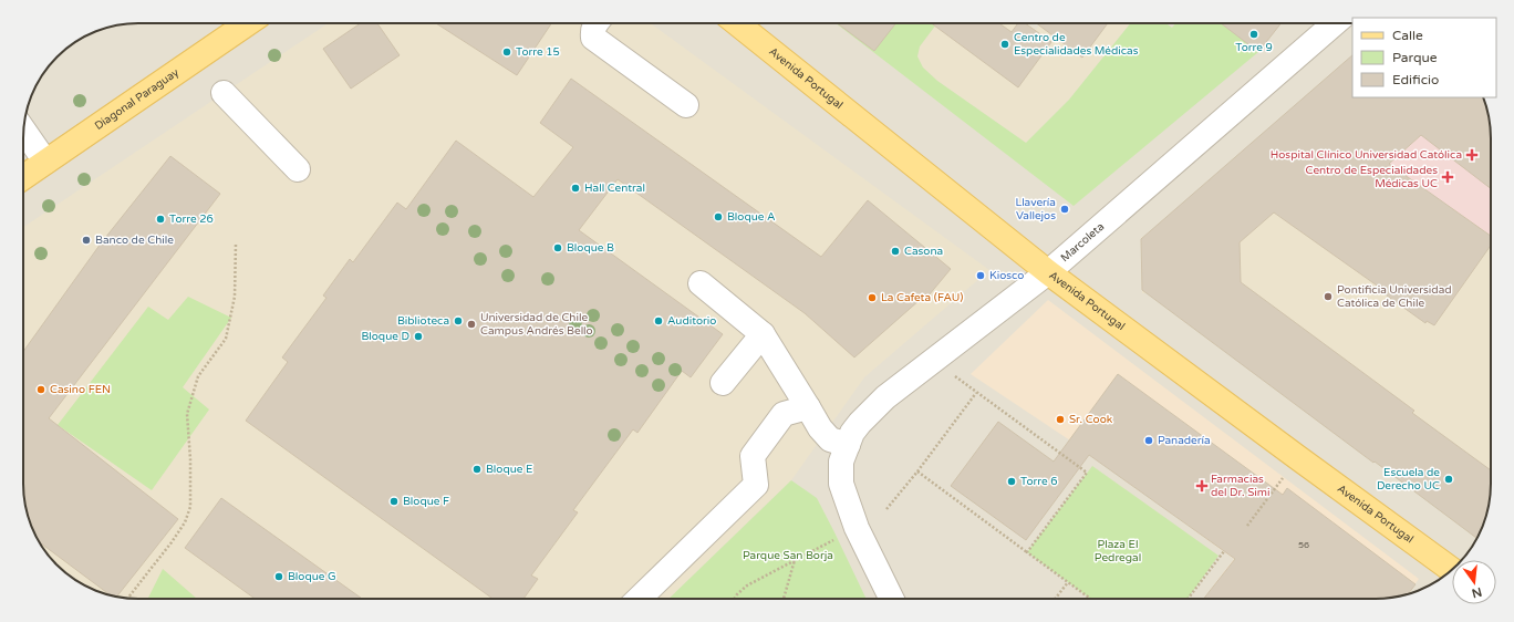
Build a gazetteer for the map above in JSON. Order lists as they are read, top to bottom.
{
  "streets": {
    "main road": ["Avenida Portugal", "Diagonal Paraguay"],
    "street": ["Marcoleta"]
  },
  "crossings": [
    ["Avenida Portugal", "Marcoleta"]
  ],
  "parks": ["Plaza El Pedregal", "Parque San Borja"],
  "places": {
    "other": [
      "Torre 9",
      "Centro de Especialidades Médicas",
      "Torre 15",
      "Hall Central",
      "Llavería Vallejos",
      "Bloque A",
      "Torre 26",
      "Banco de Chile",
      "Bloque B",
      "Casona",
      "Kiosco",
      "Pontificia Universidad Católica de Chile",
      "La Cafeta (FAU)",
      "Biblioteca",
      "Auditorio",
      "Universidad de Chile Campus Andrés Bello",
      "Bloque D",
      "Casino FEN",
      "Sr. Cook",
      "Panadería",
      "Bloque E",
      "Escuela de Derecho UC",
      "Torre 6",
      "Bloque F",
      "Bloque G"
    ],
    "health": ["Hospital Clínico Universidad Católica", "Centro de Especialidades Médicas UC", "Farmacias del Dr. Simi"]
  },
  "house_numbers": ["56"],
  "legend": ["Calle", "Parque", "Edificio"],
  "north": "bottom"
}
